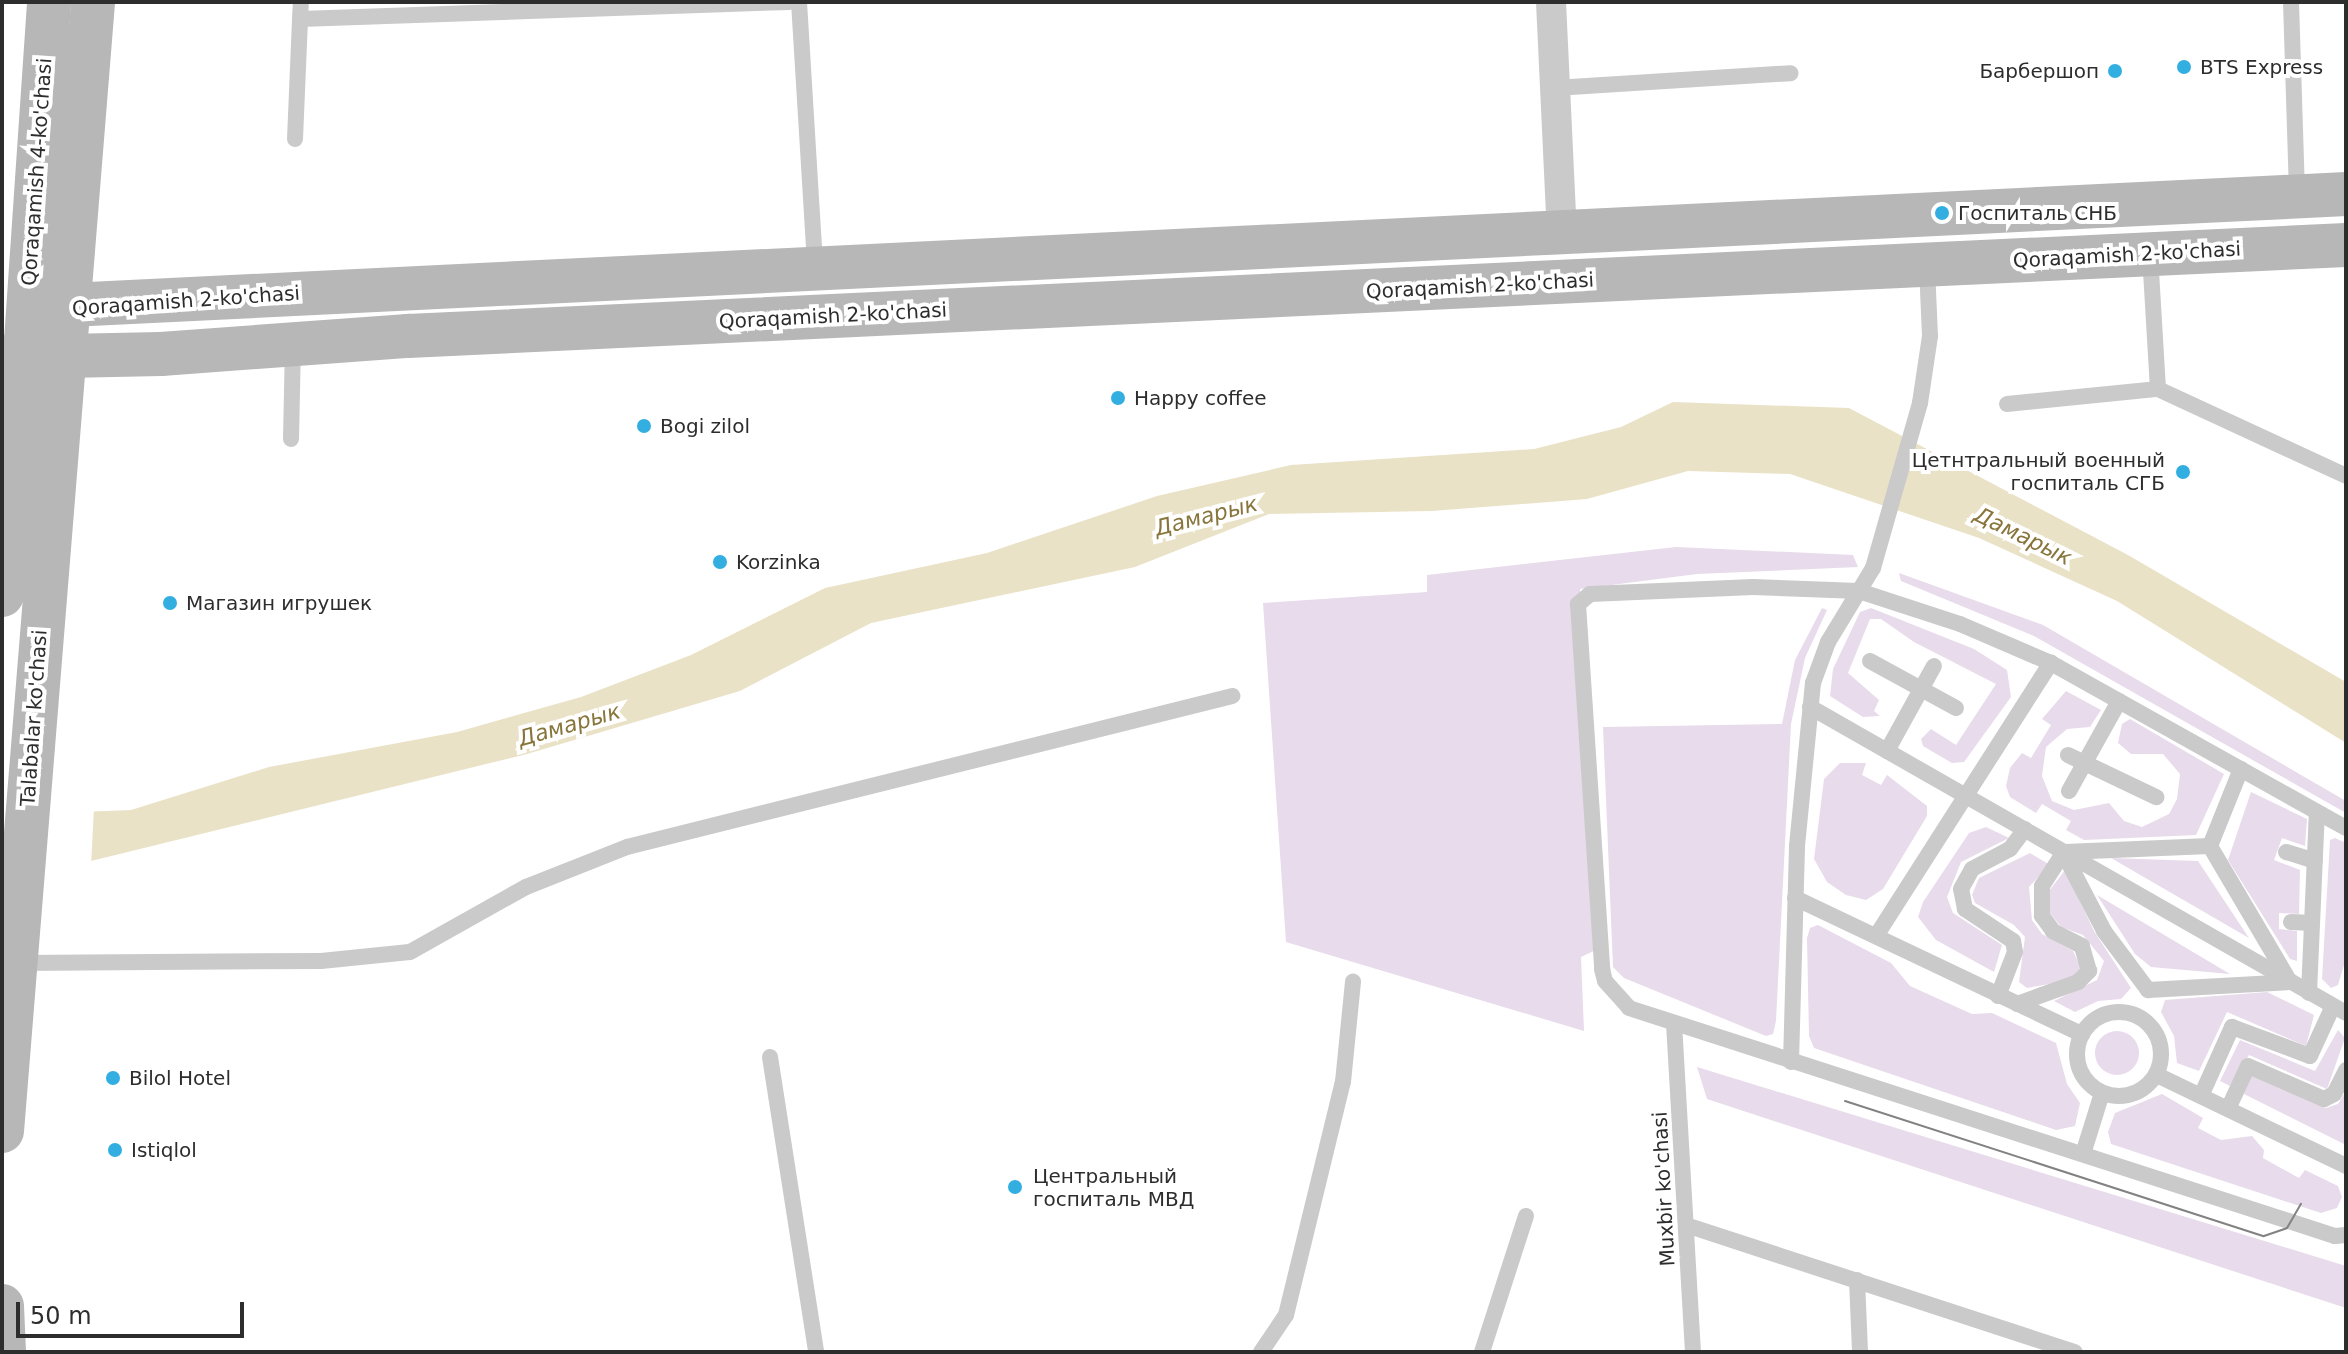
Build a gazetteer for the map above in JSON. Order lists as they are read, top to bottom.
{
  "streets": {
    "main road": ["Qoraqamish 4-ko'chasi", "Qoraqamish 2-ko'chasi", "Talabalar ko'chasi"],
    "lane": ["Muxbir ko'chasi"]
  },
  "crossings": [
    ["Qoraqamish 4-ko'chasi", "Qoraqamish 2-ko'chasi"],
    ["Qoraqamish 4-ko'chasi", "Talabalar ko'chasi"],
    ["Qoraqamish 2-ko'chasi", "Talabalar ko'chasi"]
  ],
  "water": ["Дамарык"],
  "places": [
    "BTS Express",
    "Барбершоп",
    "Госпиталь СНБ",
    "Happy coffee",
    "Bogi zilol",
    "Цетнтральный военный госпиталь СГБ",
    "Korzinka",
    "Магазин игрушек",
    "Bilol Hotel",
    "Istiqlol",
    "Центральный госпиталь МВД"
  ],
  "scale_bar": "50 m"
}
